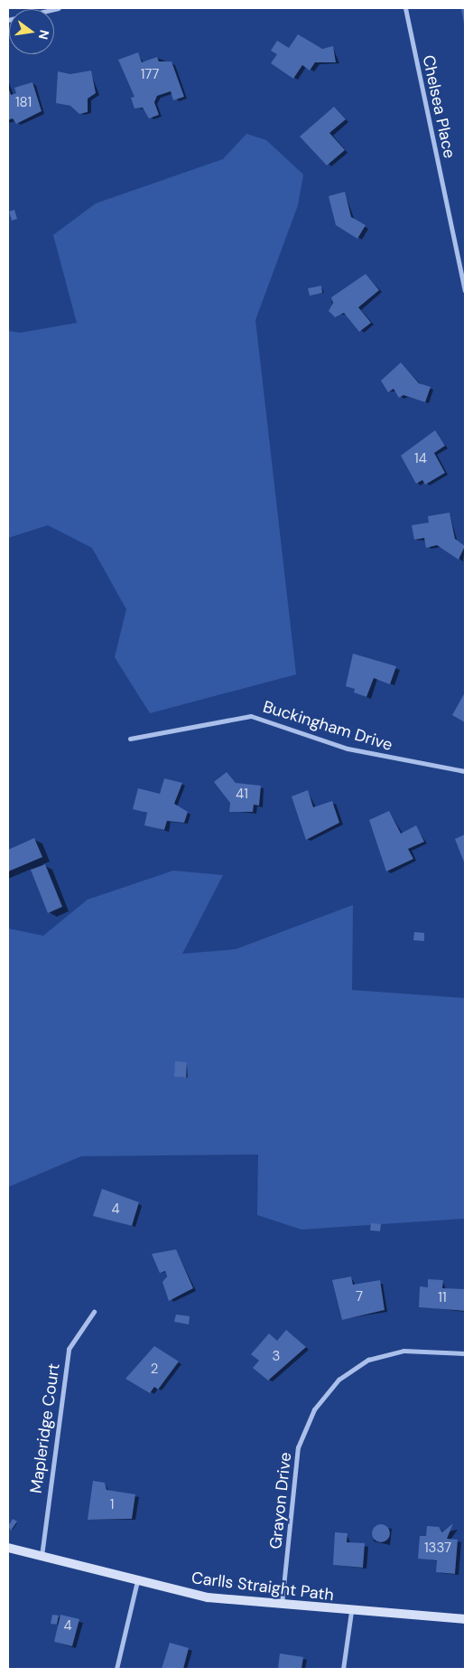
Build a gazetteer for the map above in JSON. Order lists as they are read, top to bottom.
{
  "streets": {
    "street": [
      "Chelsea Place",
      "Buckingham Drive",
      "Mapleridge Court",
      "Grayon Drive",
      "Carlls Straight Path"
    ]
  },
  "crossings": [
    ["Mapleridge Court", "Carlls Straight Path"],
    ["Grayon Drive", "Carlls Straight Path"]
  ],
  "house_numbers": [
    "177",
    "181",
    "14",
    "41",
    "4",
    "7",
    "11",
    "3",
    "2",
    "1",
    "1337",
    "4"
  ],
  "north": "right"
}
